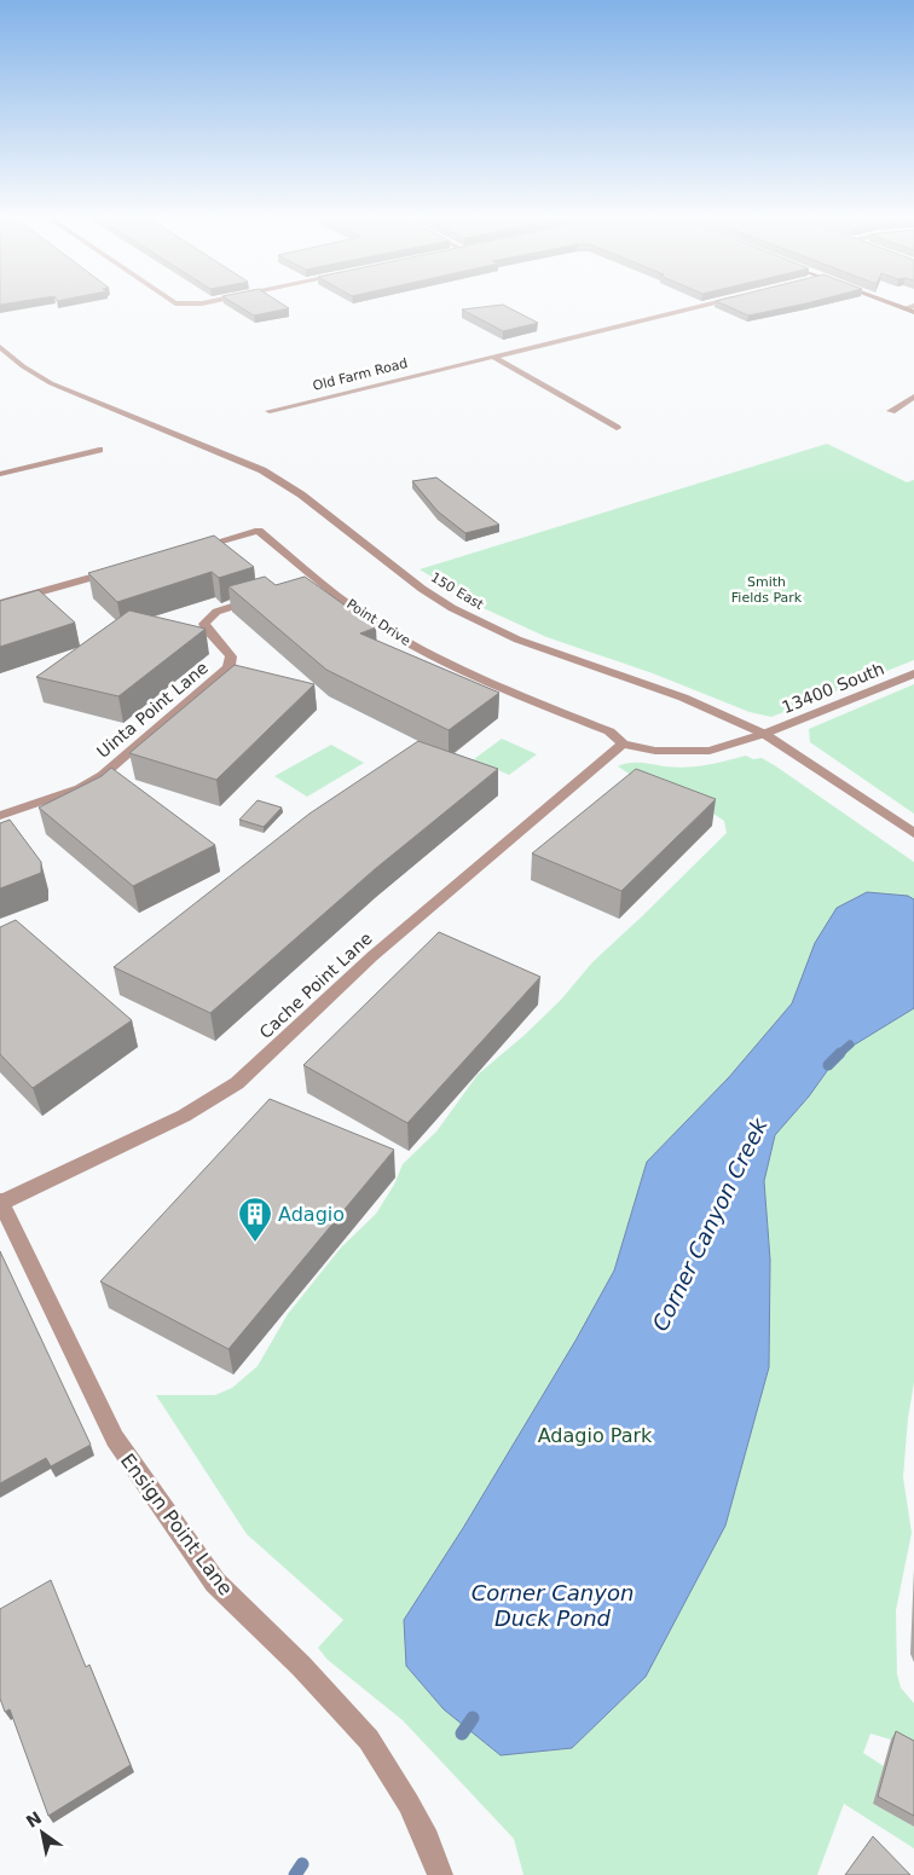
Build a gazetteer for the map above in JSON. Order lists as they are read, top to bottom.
{
  "streets": {
    "street": [
      "Old Farm Road",
      "150 East",
      "Point Drive",
      "13400 South",
      "Uinta Point Lane",
      "Cache Point Lane",
      "Ensign Point Lane"
    ]
  },
  "crossings": [
    ["150 East", "Point Drive"],
    ["150 East", "13400 South"],
    ["Point Drive", "13400 South"],
    ["Point Drive", "Cache Point Lane"],
    ["Cache Point Lane", "Ensign Point Lane"]
  ],
  "water": ["Corner Canyon Creek", "Corner Canyon Duck Pond"],
  "parks": ["Smith Fields Park", "Adagio Park"],
  "places": {
    "building": ["Adagio"]
  },
  "north": "top left"
}
